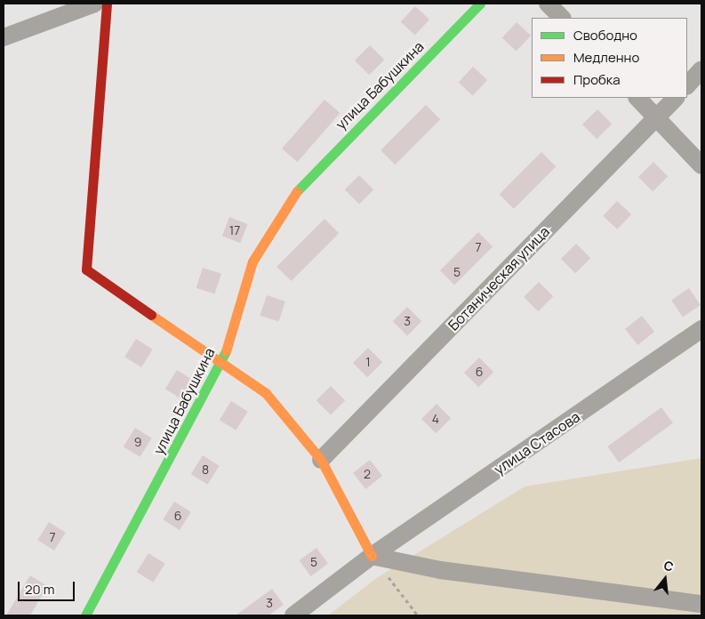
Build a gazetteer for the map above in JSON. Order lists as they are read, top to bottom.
{
  "streets": {
    "street": ["улица Бабушкина", "Ботаническая улица", "улица Стасова"]
  },
  "house_numbers": [
    "17",
    "7",
    "5",
    "3",
    "1",
    "6",
    "4",
    "9",
    "8",
    "2",
    "6",
    "7",
    "5",
    "3"
  ],
  "legend": ["Свободно", "Медленно", "Пробка"],
  "scale_bar": "20 m",
  "north": "top"
}
